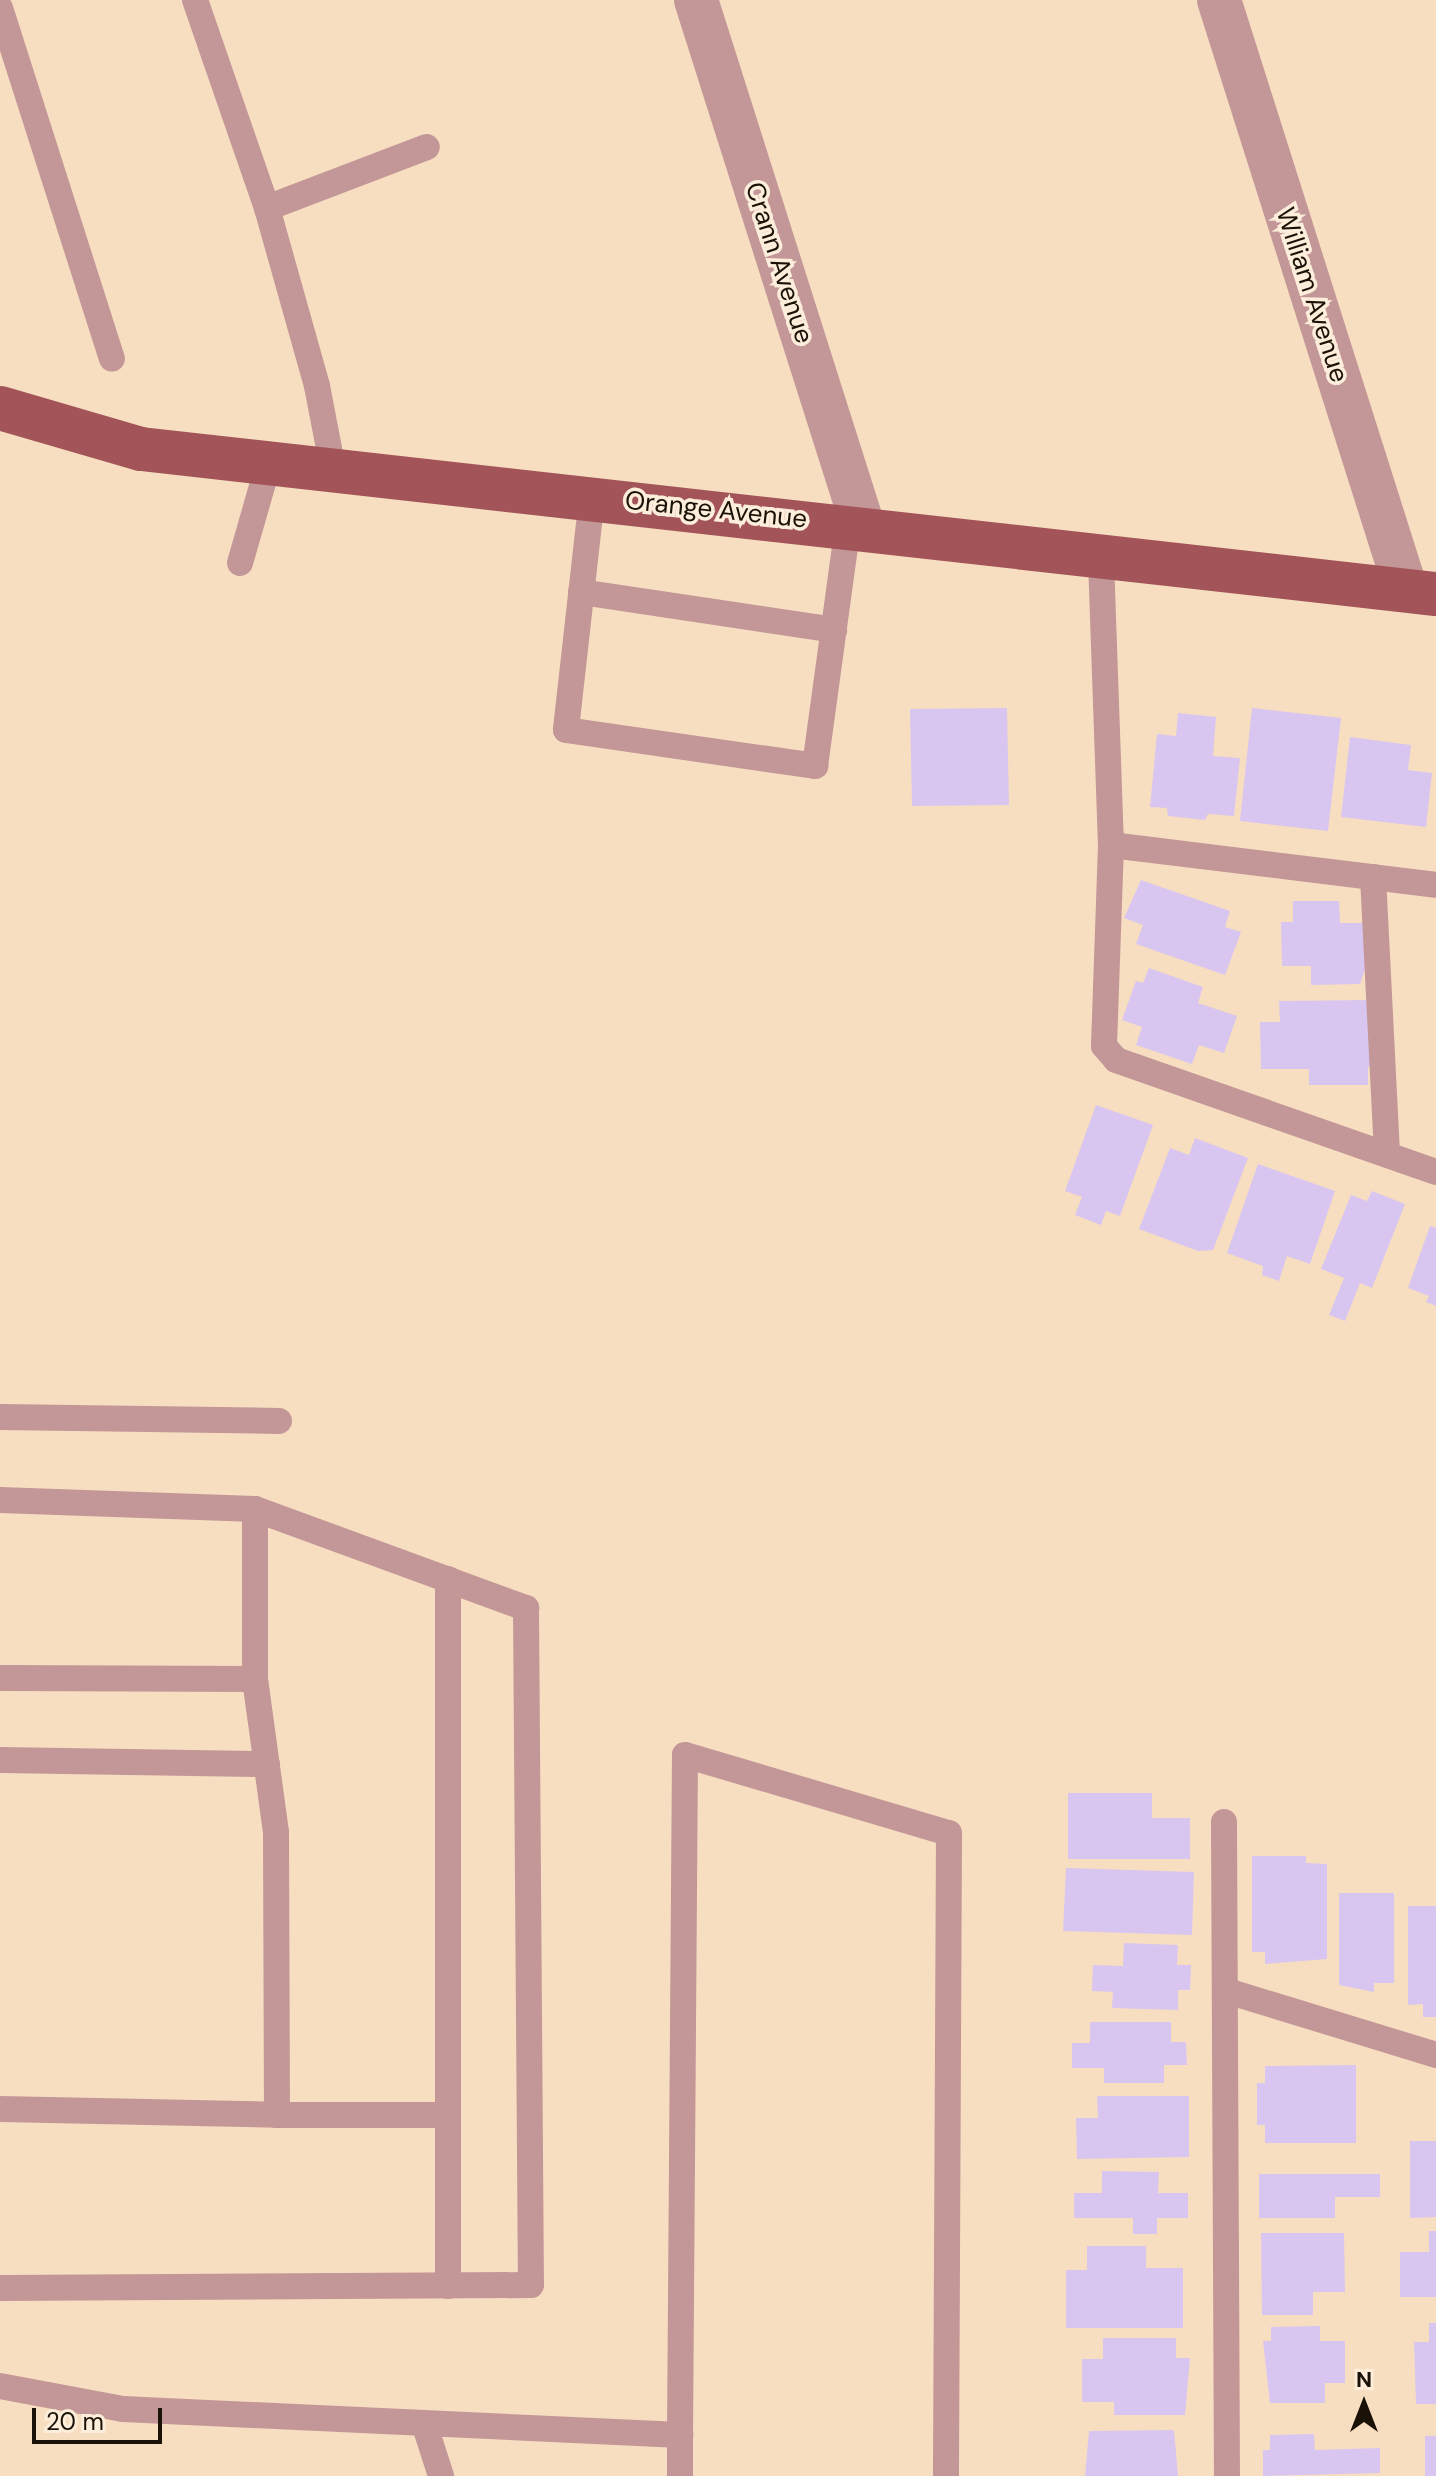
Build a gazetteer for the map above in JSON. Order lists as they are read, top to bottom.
{
  "streets": {
    "main road": ["Orange Avenue"],
    "street": ["Crann Avenue", "William Avenue"]
  },
  "crossings": [
    ["Crann Avenue", "Orange Avenue"],
    ["William Avenue", "Orange Avenue"]
  ],
  "scale_bar": "20 m",
  "north": "top"
}
